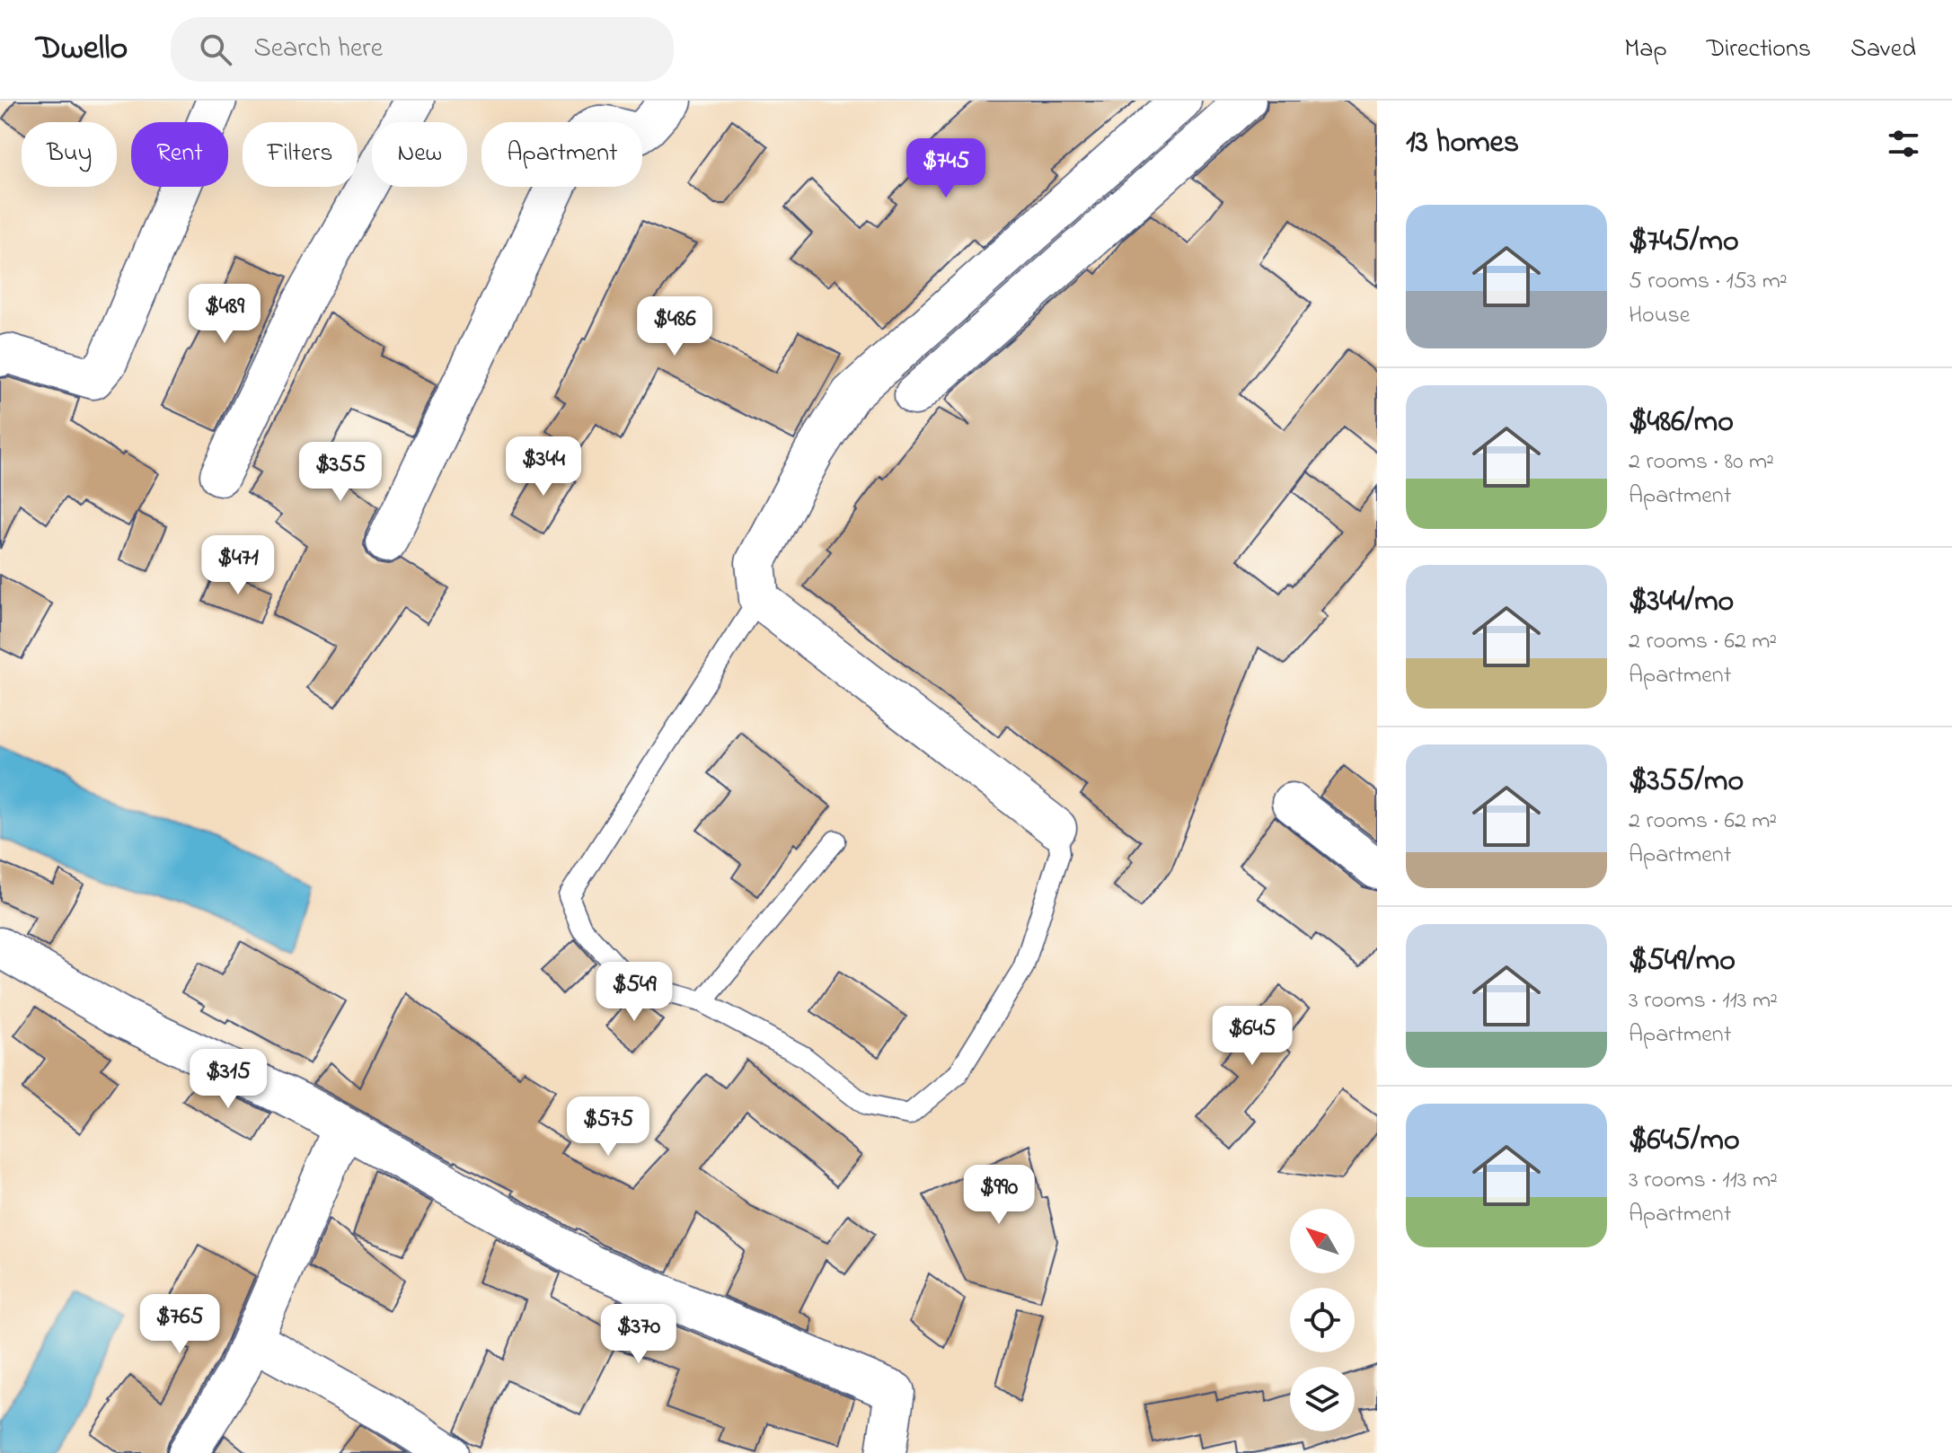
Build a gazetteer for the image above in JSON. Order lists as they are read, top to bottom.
{
  "north": "top left",
  "page": {
    "header": "Dwello",
    "search": "Search here",
    "nav": ["Map", "Directions", "Saved"],
    "heading": "13 homes",
    "chip": [
      "Buy",
      "Rent",
      "Filters",
      "New",
      "Apartment"
    ],
    "price": [
      "$745",
      "$489",
      "$486",
      "$344",
      "$355",
      "$471",
      "$549",
      "$645",
      "$315",
      "$575",
      "$990",
      "$765",
      "$370"
    ],
    "list": [
      {
        "name": "$745/mo",
        "note": "5 rooms · 153 m² · House"
      },
      {
        "name": "$486/mo",
        "note": "2 rooms · 80 m² · Apartment"
      },
      {
        "name": "$344/mo",
        "note": "2 rooms · 62 m² · Apartment"
      },
      {
        "name": "$355/mo",
        "note": "2 rooms · 62 m² · Apartment"
      },
      {
        "name": "$549/mo",
        "note": "3 rooms · 113 m² · Apartment"
      },
      {
        "name": "$645/mo",
        "note": "3 rooms · 113 m² · Apartment"
      }
    ]
  }
}
